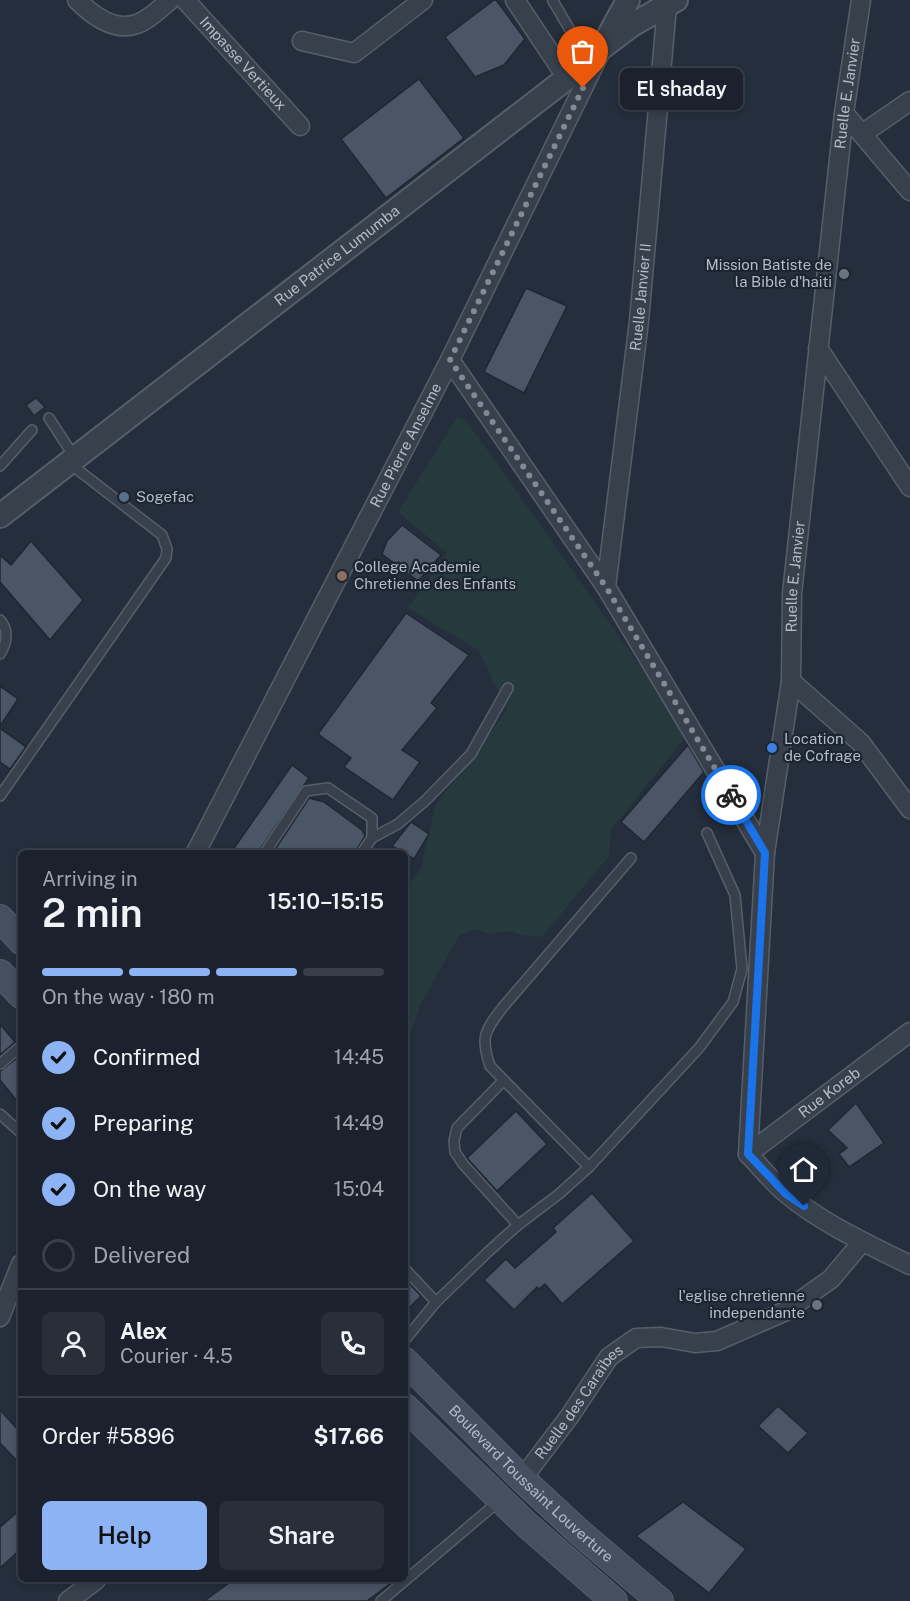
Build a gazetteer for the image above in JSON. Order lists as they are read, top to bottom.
{
  "streets": {
    "main road": ["Boulevard Toussaint Louverture"],
    "street": [
      "Impasse Vertieux",
      "Ruelle E. Janvier",
      "Rue Patrice Lumumba",
      "Ruelle Janvier II",
      "Rue Pierre Anselme",
      "Rue Koreb",
      "Ruelle des Caraïbes"
    ]
  },
  "crossings": [
    ["Ruelle E. Janvier", "Rue Koreb"],
    ["Rue Patrice Lumumba", "Ruelle Janvier II"],
    ["Rue Patrice Lumumba", "Rue Pierre Anselme"],
    ["Ruelle des Caraïbes", "Boulevard Toussaint Louverture"]
  ],
  "places": [
    "El shaday",
    "Mission Batiste de la Bible d'haiti",
    "Sogefac",
    "College Academie Chretienne des Enfants",
    "Location de Cofrage",
    "l'eglise chretienne independante"
  ],
  "page": {
    "bubble": "El shaday",
    "heading": ["2 min", "Arriving in", "15:10–15:15"],
    "panel": [
      "Alex",
      "Courier · 4.5",
      "Order #5896",
      "$17.66"
    ],
    "bar": "On the way · 180 m",
    "list": [
      ["Confirmed", "14:45"],
      ["Preparing", "14:49"],
      ["On the way", "15:04"],
      "Delivered"
    ],
    "buttons": ["Help", "Share"]
  }
}
